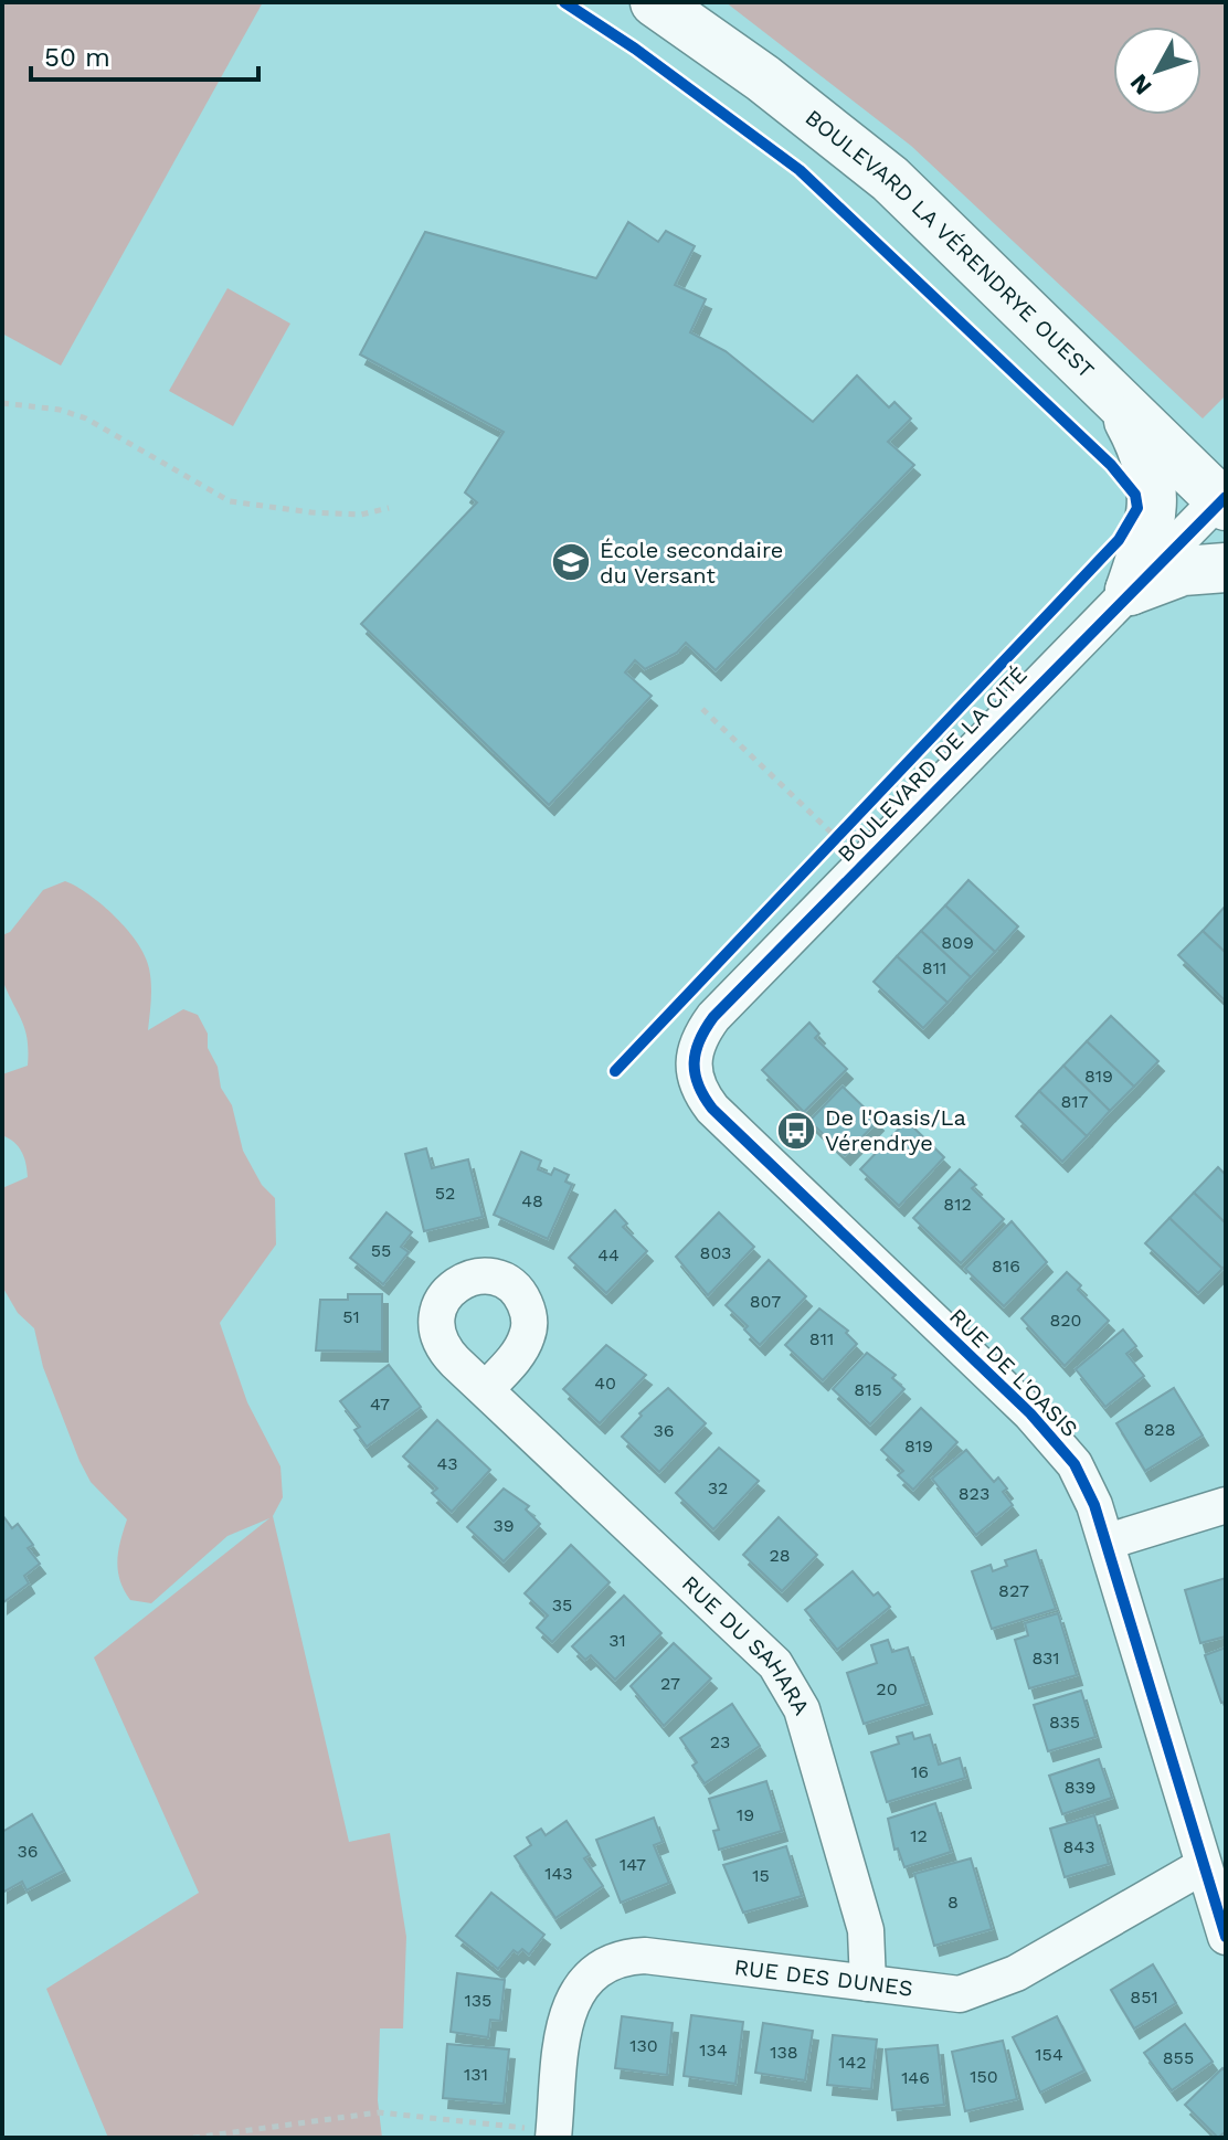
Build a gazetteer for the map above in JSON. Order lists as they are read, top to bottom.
{
  "streets": {
    "main road": ["BOULEVARD LA VÉRENDRYE OUEST"],
    "street": [
      "BOULEVARD DE LA CITÉ",
      "RUE DE L'OASIS",
      "RUE DU SAHARA",
      "RUE DES DUNES"
    ]
  },
  "crossings": [
    ["BOULEVARD LA VÉRENDRYE OUEST", "BOULEVARD DE LA CITÉ"],
    ["BOULEVARD DE LA CITÉ", "RUE DE L'OASIS"],
    ["RUE DE L'OASIS", "RUE DES DUNES"],
    ["RUE DU SAHARA", "RUE DES DUNES"]
  ],
  "places": {
    "school or university": ["École secondaire du Versant"],
    "bus stop": ["De l'Oasis/La Vérendrye"]
  },
  "house_numbers": [
    "809",
    "811",
    "819",
    "817",
    "52",
    "48",
    "812",
    "55",
    "803",
    "44",
    "816",
    "807",
    "51",
    "820",
    "811",
    "40",
    "815",
    "47",
    "828",
    "36",
    "819",
    "43",
    "32",
    "823",
    "39",
    "28",
    "827",
    "35",
    "31",
    "831",
    "27",
    "20",
    "835",
    "23",
    "16",
    "839",
    "19",
    "12",
    "843",
    "36",
    "147",
    "143",
    "15",
    "8",
    "851",
    "135",
    "130",
    "134",
    "138",
    "154",
    "855",
    "142",
    "131",
    "150",
    "146"
  ],
  "scale_bar": "50 m",
  "north": "bottom left"
}
